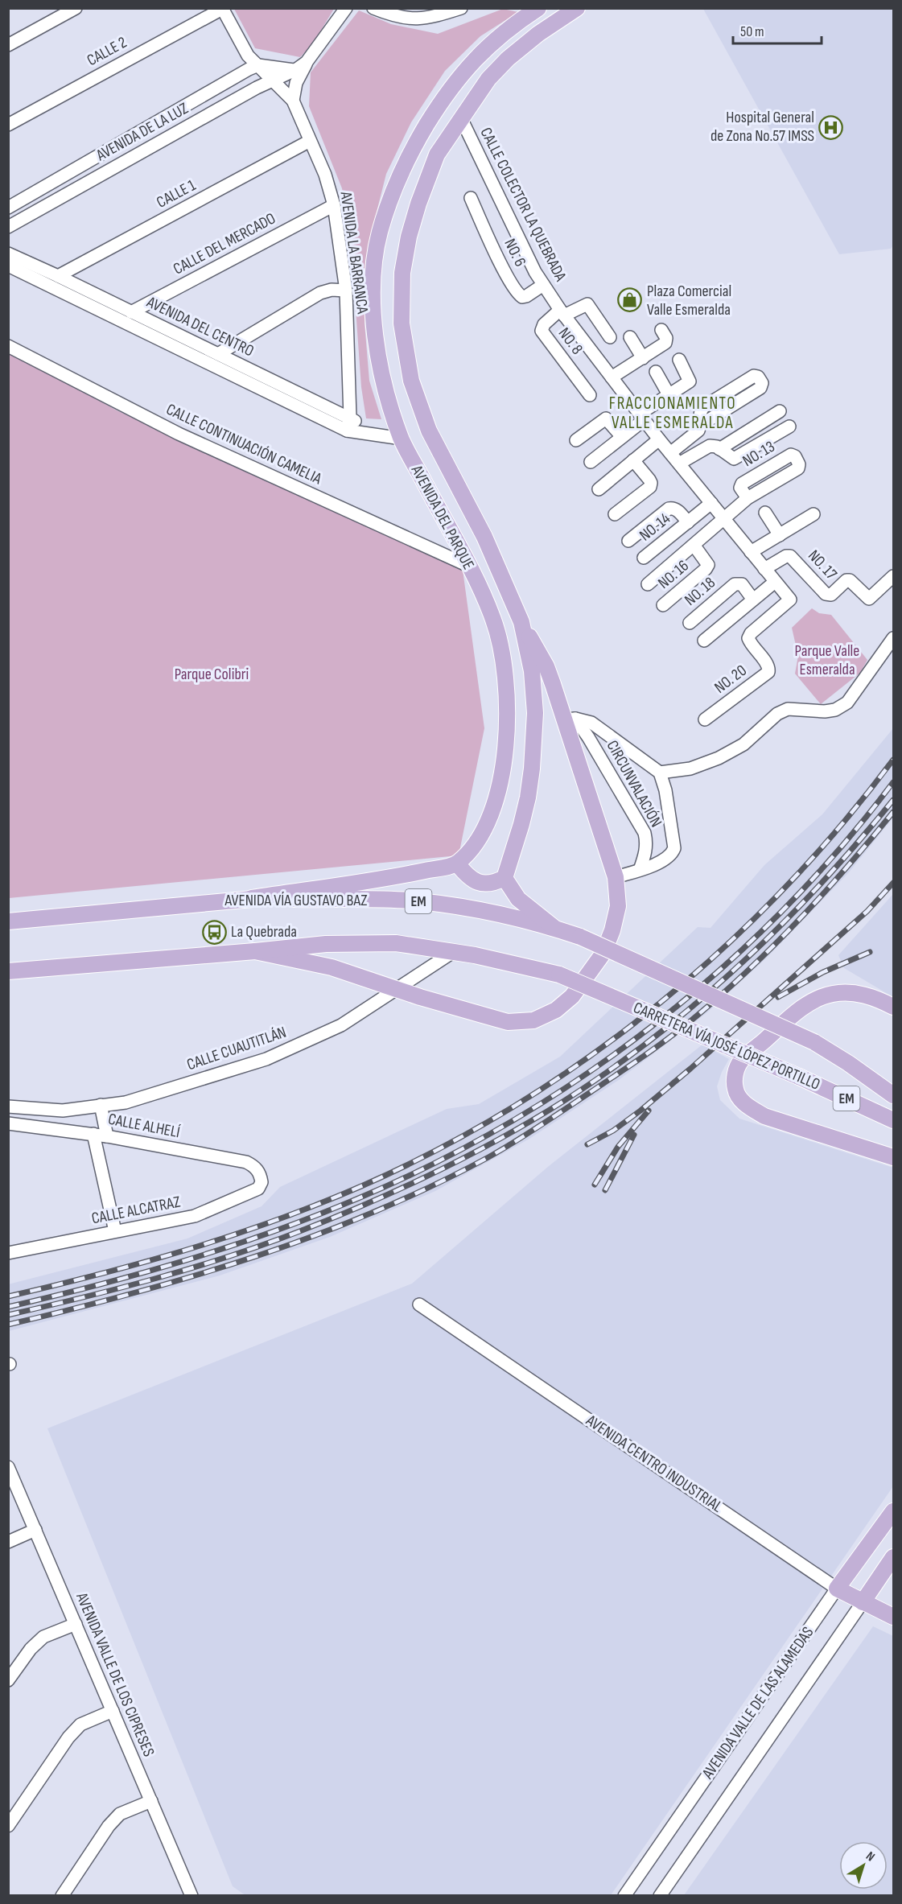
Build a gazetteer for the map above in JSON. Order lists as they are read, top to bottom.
{
  "streets": {
    "main road": [
      "AVENIDA DEL PARQUE",
      "AVENIDA VÍA GUSTAVO BAZ",
      "EM",
      "CARRETERA VÍA JOSÉ LÓPEZ PORTILLO",
      "AVENIDA CENTRO INDUSTRIAL",
      "AVENIDA VALLE DE LAS ALAMEDAS"
    ],
    "street": [
      "CALLE 2",
      "AVENIDA DE LA LUZ",
      "CALLE 1",
      "CALLE COLECTOR LA QUEBRADA",
      "CALLE DEL MERCADO",
      "AVENIDA LA BARRANCA",
      "NO. 6",
      "AVENIDA DEL CENTRO",
      "NO. 8",
      "CALLE CONTINUACIÓN CAMELIA",
      "NO. 14",
      "NO. 17",
      "NO. 16",
      "NO. 18",
      "NO. 20",
      "CIRCUNVALACIÓN",
      "CALLE CUAUTITLÁN",
      "CALLE ALHELÍ",
      "CALLE ALCATRAZ",
      "AVENIDA VALLE DE LOS CIPRESES"
    ]
  },
  "crossings": [
    ["CALLE 2", "AVENIDA LA BARRANCA"],
    ["AVENIDA DE LA LUZ", "AVENIDA LA BARRANCA"],
    ["CALLE 1", "AVENIDA LA BARRANCA"],
    ["CALLE 1", "AVENIDA DEL CENTRO"],
    ["CALLE COLECTOR LA QUEBRADA", "NO. 6"],
    ["CALLE COLECTOR LA QUEBRADA", "NO. 8"],
    ["CALLE COLECTOR LA QUEBRADA", "AVENIDA DEL PARQUE"],
    ["CALLE COLECTOR LA QUEBRADA", "NO. 14"],
    ["CALLE COLECTOR LA QUEBRADA", "NO. 17"],
    ["CALLE COLECTOR LA QUEBRADA", "NO. 16"],
    ["CALLE COLECTOR LA QUEBRADA", "NO. 20"],
    ["CALLE DEL MERCADO", "AVENIDA LA BARRANCA"],
    ["CALLE DEL MERCADO", "AVENIDA DEL CENTRO"],
    ["AVENIDA LA BARRANCA", "AVENIDA DEL CENTRO"],
    ["AVENIDA DEL CENTRO", "AVENIDA DEL PARQUE"],
    ["CALLE CONTINUACIÓN CAMELIA", "AVENIDA DEL PARQUE"],
    ["AVENIDA VÍA GUSTAVO BAZ", "EM"],
    ["EM", "CARRETERA VÍA JOSÉ LÓPEZ PORTILLO"],
    ["EM", "CALLE CUAUTITLÁN"],
    ["CARRETERA VÍA JOSÉ LÓPEZ PORTILLO", "CALLE CUAUTITLÁN"],
    ["CALLE ALHELÍ", "CALLE ALCATRAZ"],
    ["AVENIDA CENTRO INDUSTRIAL", "AVENIDA VALLE DE LAS ALAMEDAS"]
  ],
  "districts": ["FRACCIONAMIENTO VALLE ESMERALDA"],
  "parks": ["Parque Valle Esmeralda", "Parque Colibri"],
  "places": {
    "hospital": ["Hospital General de Zona No.57 IMSS"],
    "shop": ["Plaza Comercial Valle Esmeralda"],
    "bus stop": ["La Quebrada"]
  },
  "scale_bar": "50 m",
  "north": "top right"
}
